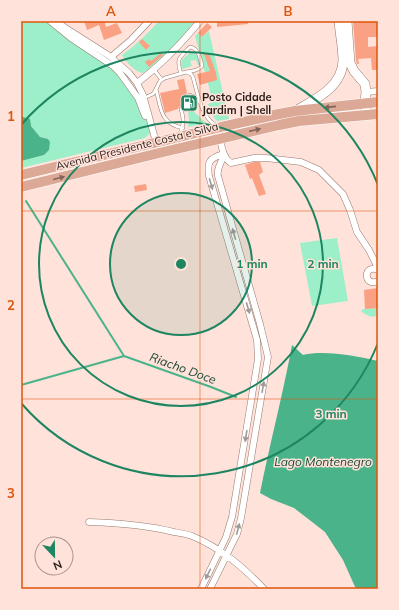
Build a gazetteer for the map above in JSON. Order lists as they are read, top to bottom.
{
  "streets": {
    "main road": ["Avenida Presidente Costa e Silva"]
  },
  "water": ["Riacho Doce", "Lago Montenegro"],
  "places": {
    "fuel station": ["Posto Cidade Jardim | Shell"]
  },
  "north": "bottom",
  "grid": {
    "columns": ["A", "B"],
    "rows": ["1", "2", "3"]
  },
  "rings": ["1 min", "2 min", "3 min"]
}
